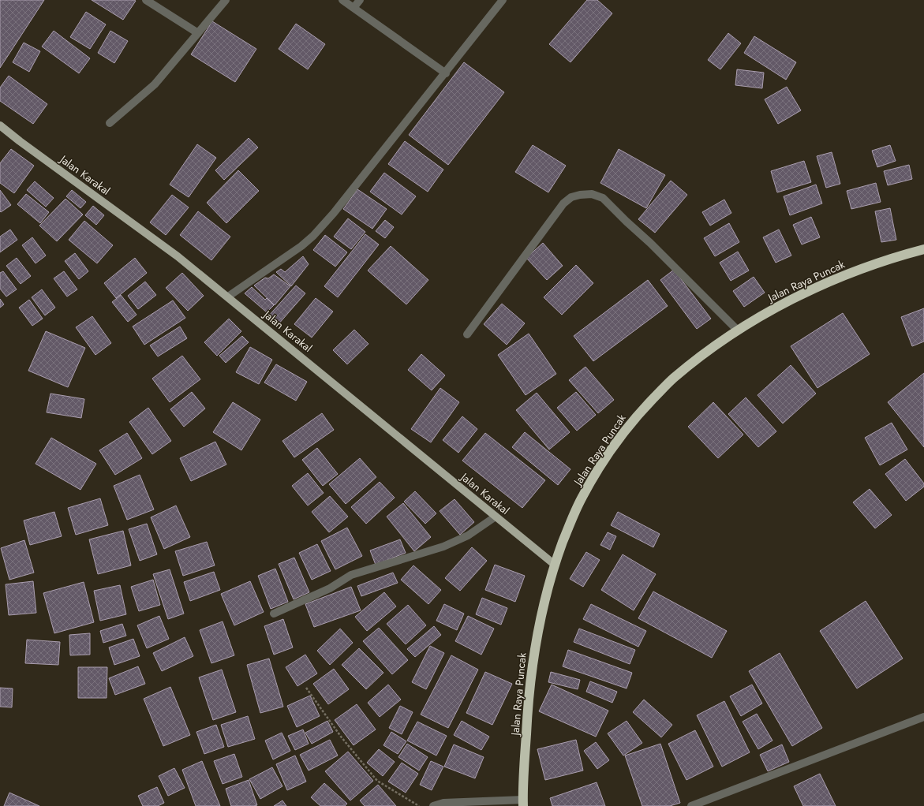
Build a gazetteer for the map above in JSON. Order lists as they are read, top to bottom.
{
  "streets": {
    "highway": ["Jalan Raya Puncak"],
    "main road": ["Jalan Karakal"]
  },
  "crossings": [
    ["Jalan Karakal", "Jalan Raya Puncak"]
  ]
}
